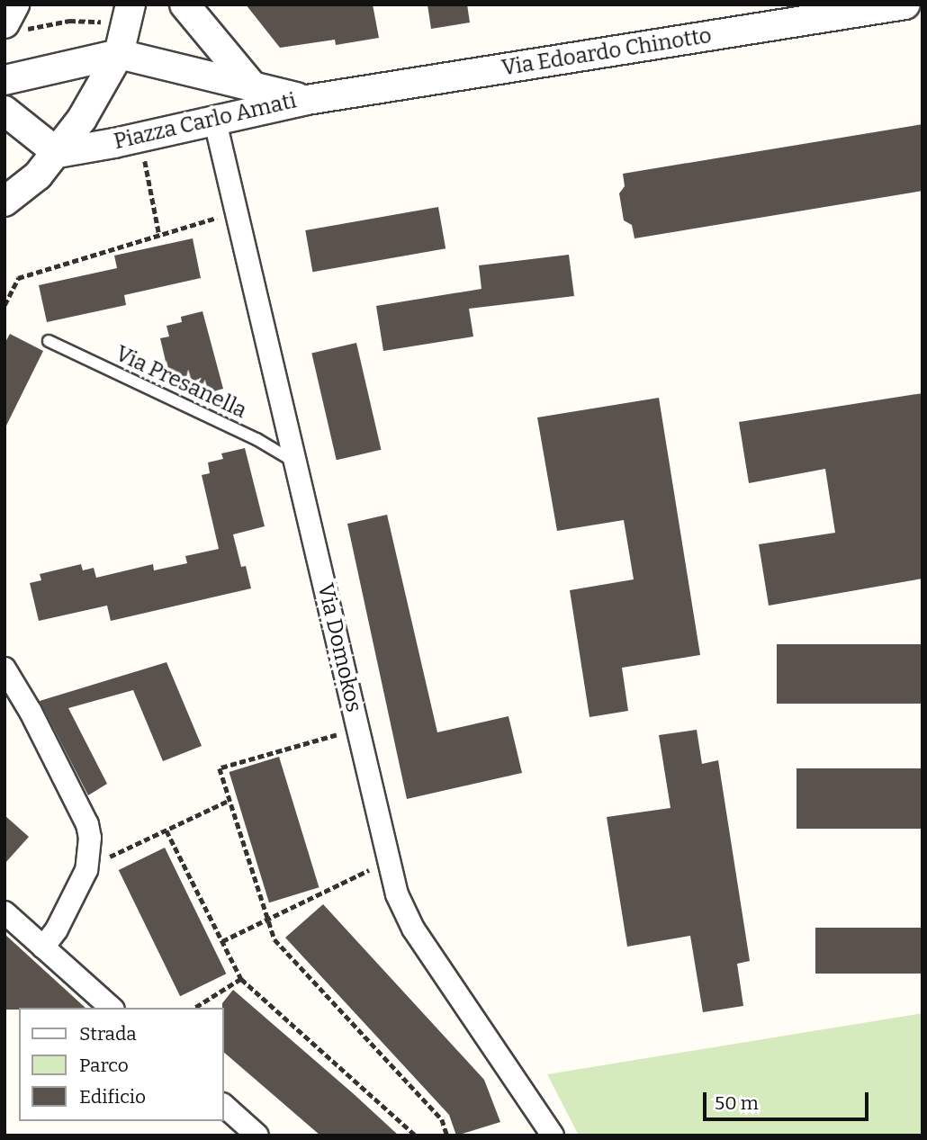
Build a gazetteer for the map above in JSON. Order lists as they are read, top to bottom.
{
  "streets": {
    "street": ["Via Edoardo Chinotto", "Piazza Carlo Amati", "Via Domokos"],
    "lane": ["Via Presanella"]
  },
  "crossings": [
    ["Via Edoardo Chinotto", "Piazza Carlo Amati"],
    ["Piazza Carlo Amati", "Via Domokos"],
    ["Via Presanella", "Via Domokos"]
  ],
  "legend": ["Strada", "Parco", "Edificio"],
  "scale_bar": "50 m"
}
